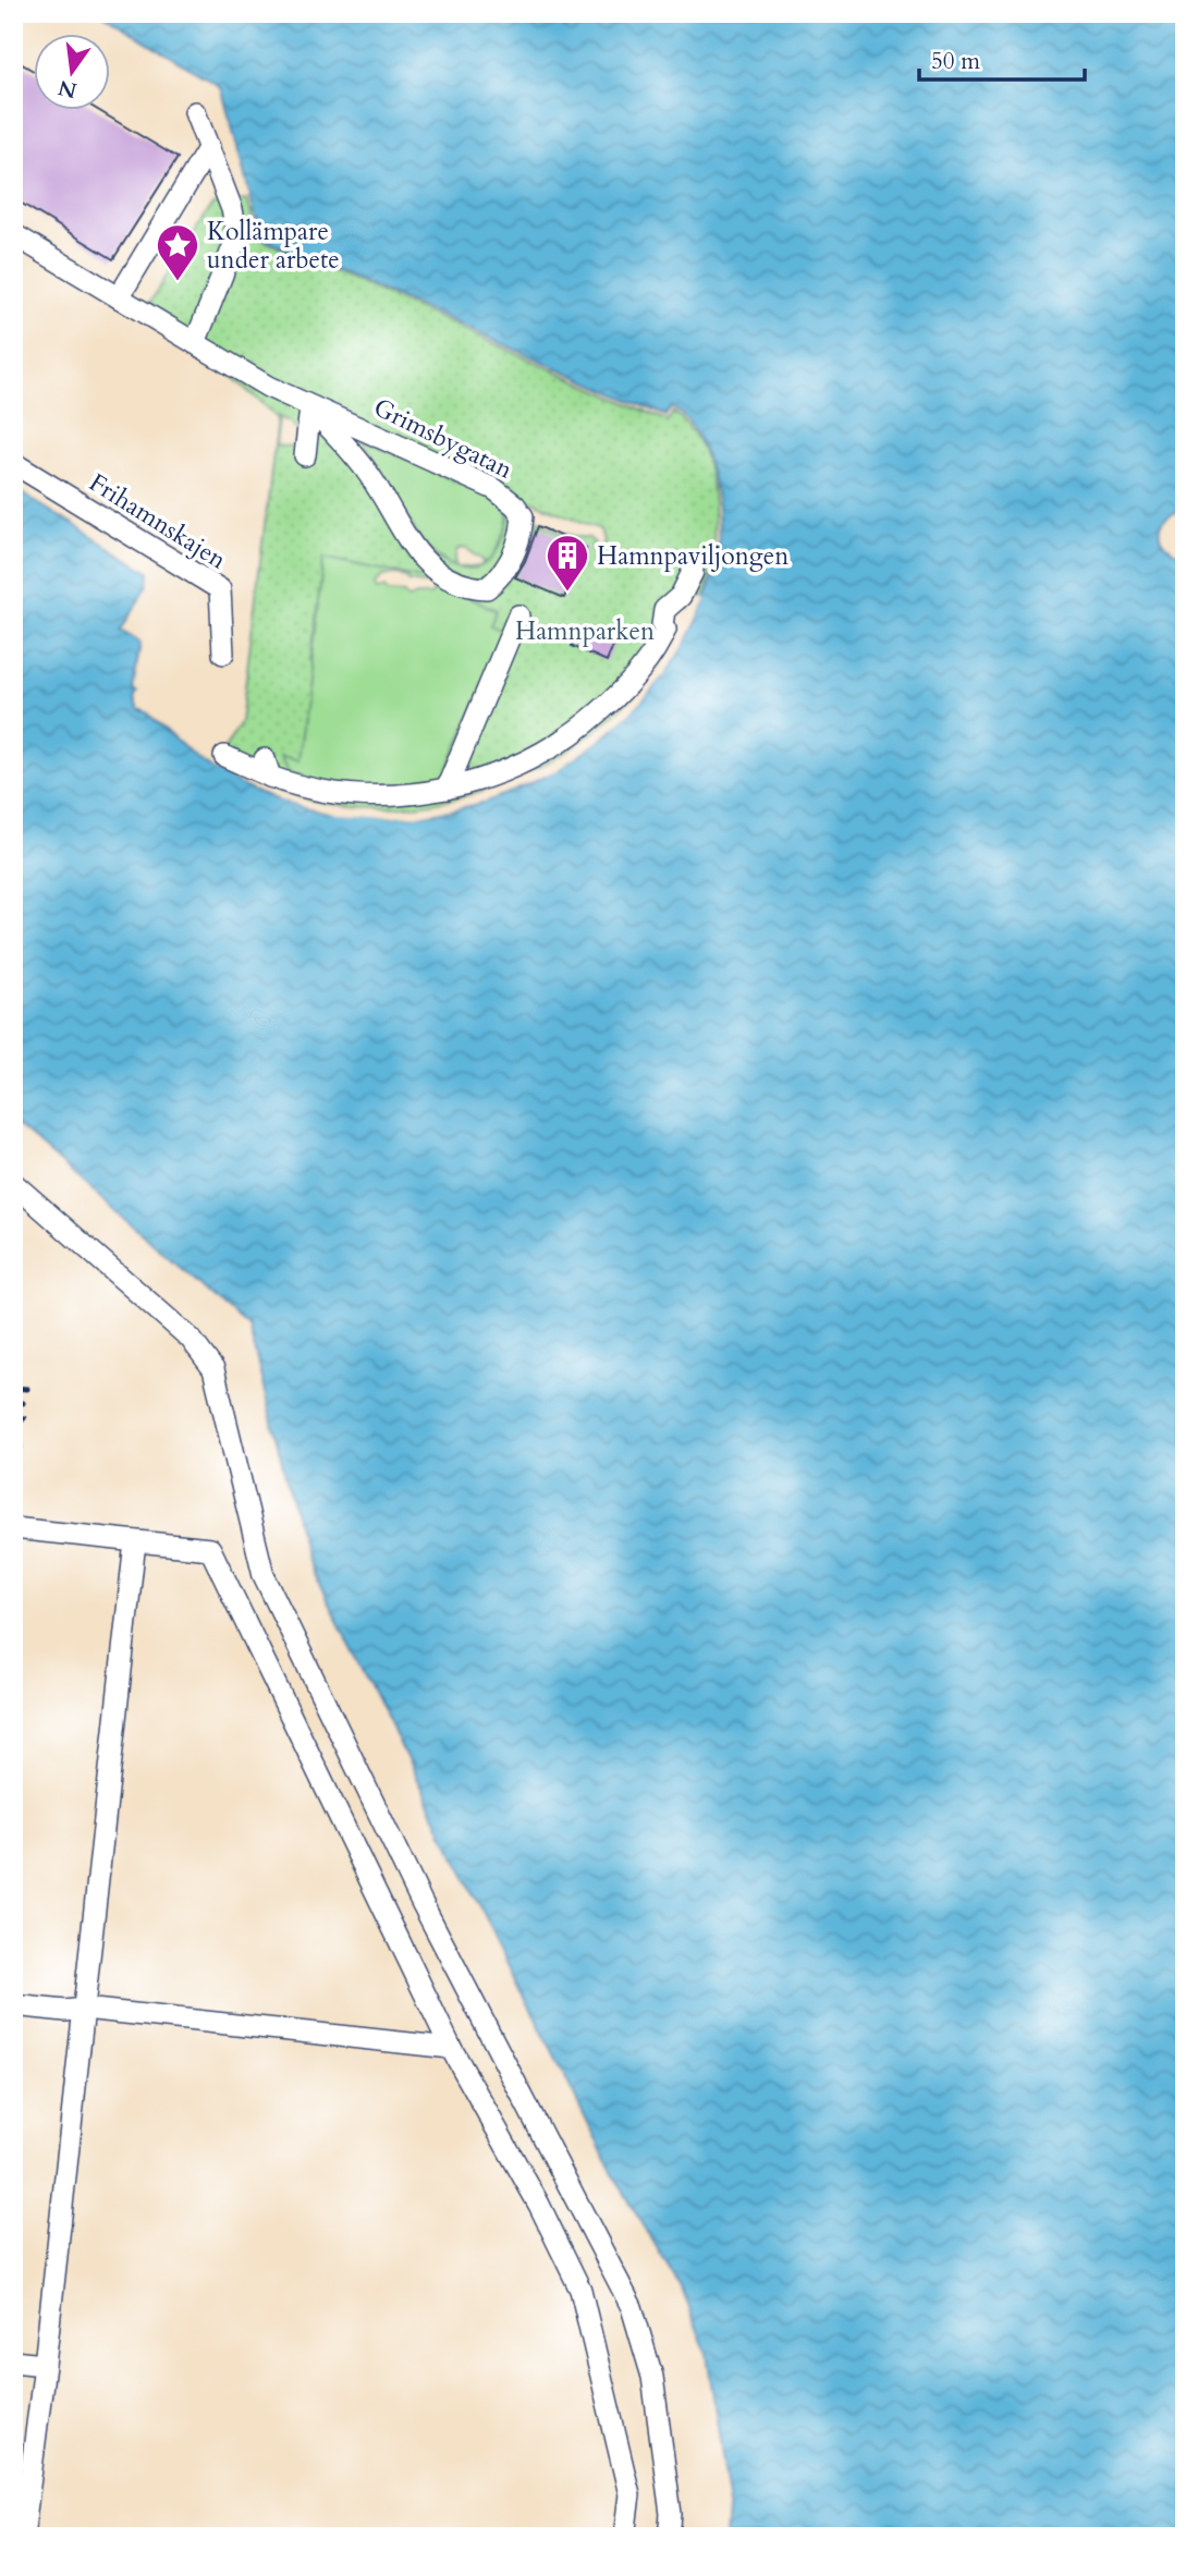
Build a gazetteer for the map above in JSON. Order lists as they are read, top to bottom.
{
  "streets": {
    "street": ["Grimsbygatan", "Frihamnskajen"]
  },
  "parks": ["Hamnparken"],
  "places": {
    "place": ["Kollämpare under arbete"],
    "building": ["Hamnpaviljongen"]
  },
  "scale_bar": "50 m",
  "north": "bottom"
}
